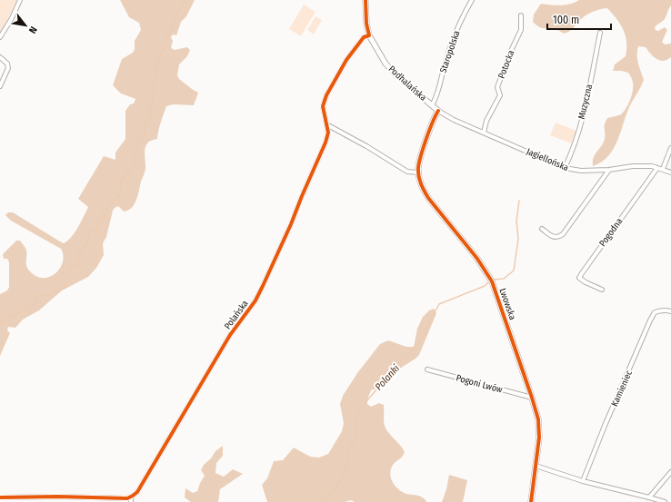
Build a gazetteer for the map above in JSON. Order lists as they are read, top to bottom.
{
  "streets": {
    "street": [
      "Staropolska",
      "Potocka",
      "Podhalańska",
      "Muzyczna",
      "Jagiellońska",
      "Pogodna",
      "Lwowska",
      "Polańska",
      "Pogoni Lwów",
      "Kamieniec"
    ]
  },
  "crossings": [
    ["Staropolska", "Podhalańska"],
    ["Staropolska", "Jagiellońska"],
    ["Potocka", "Jagiellońska"],
    ["Podhalańska", "Jagiellońska"],
    ["Podhalańska", "Polańska"],
    ["Muzyczna", "Jagiellońska"],
    ["Jagiellońska", "Pogodna"],
    ["Jagiellońska", "Lwowska"],
    ["Lwowska", "Pogoni Lwów"]
  ],
  "water": ["Polanki"],
  "scale_bar": "100 m",
  "north": "bottom right"
}
